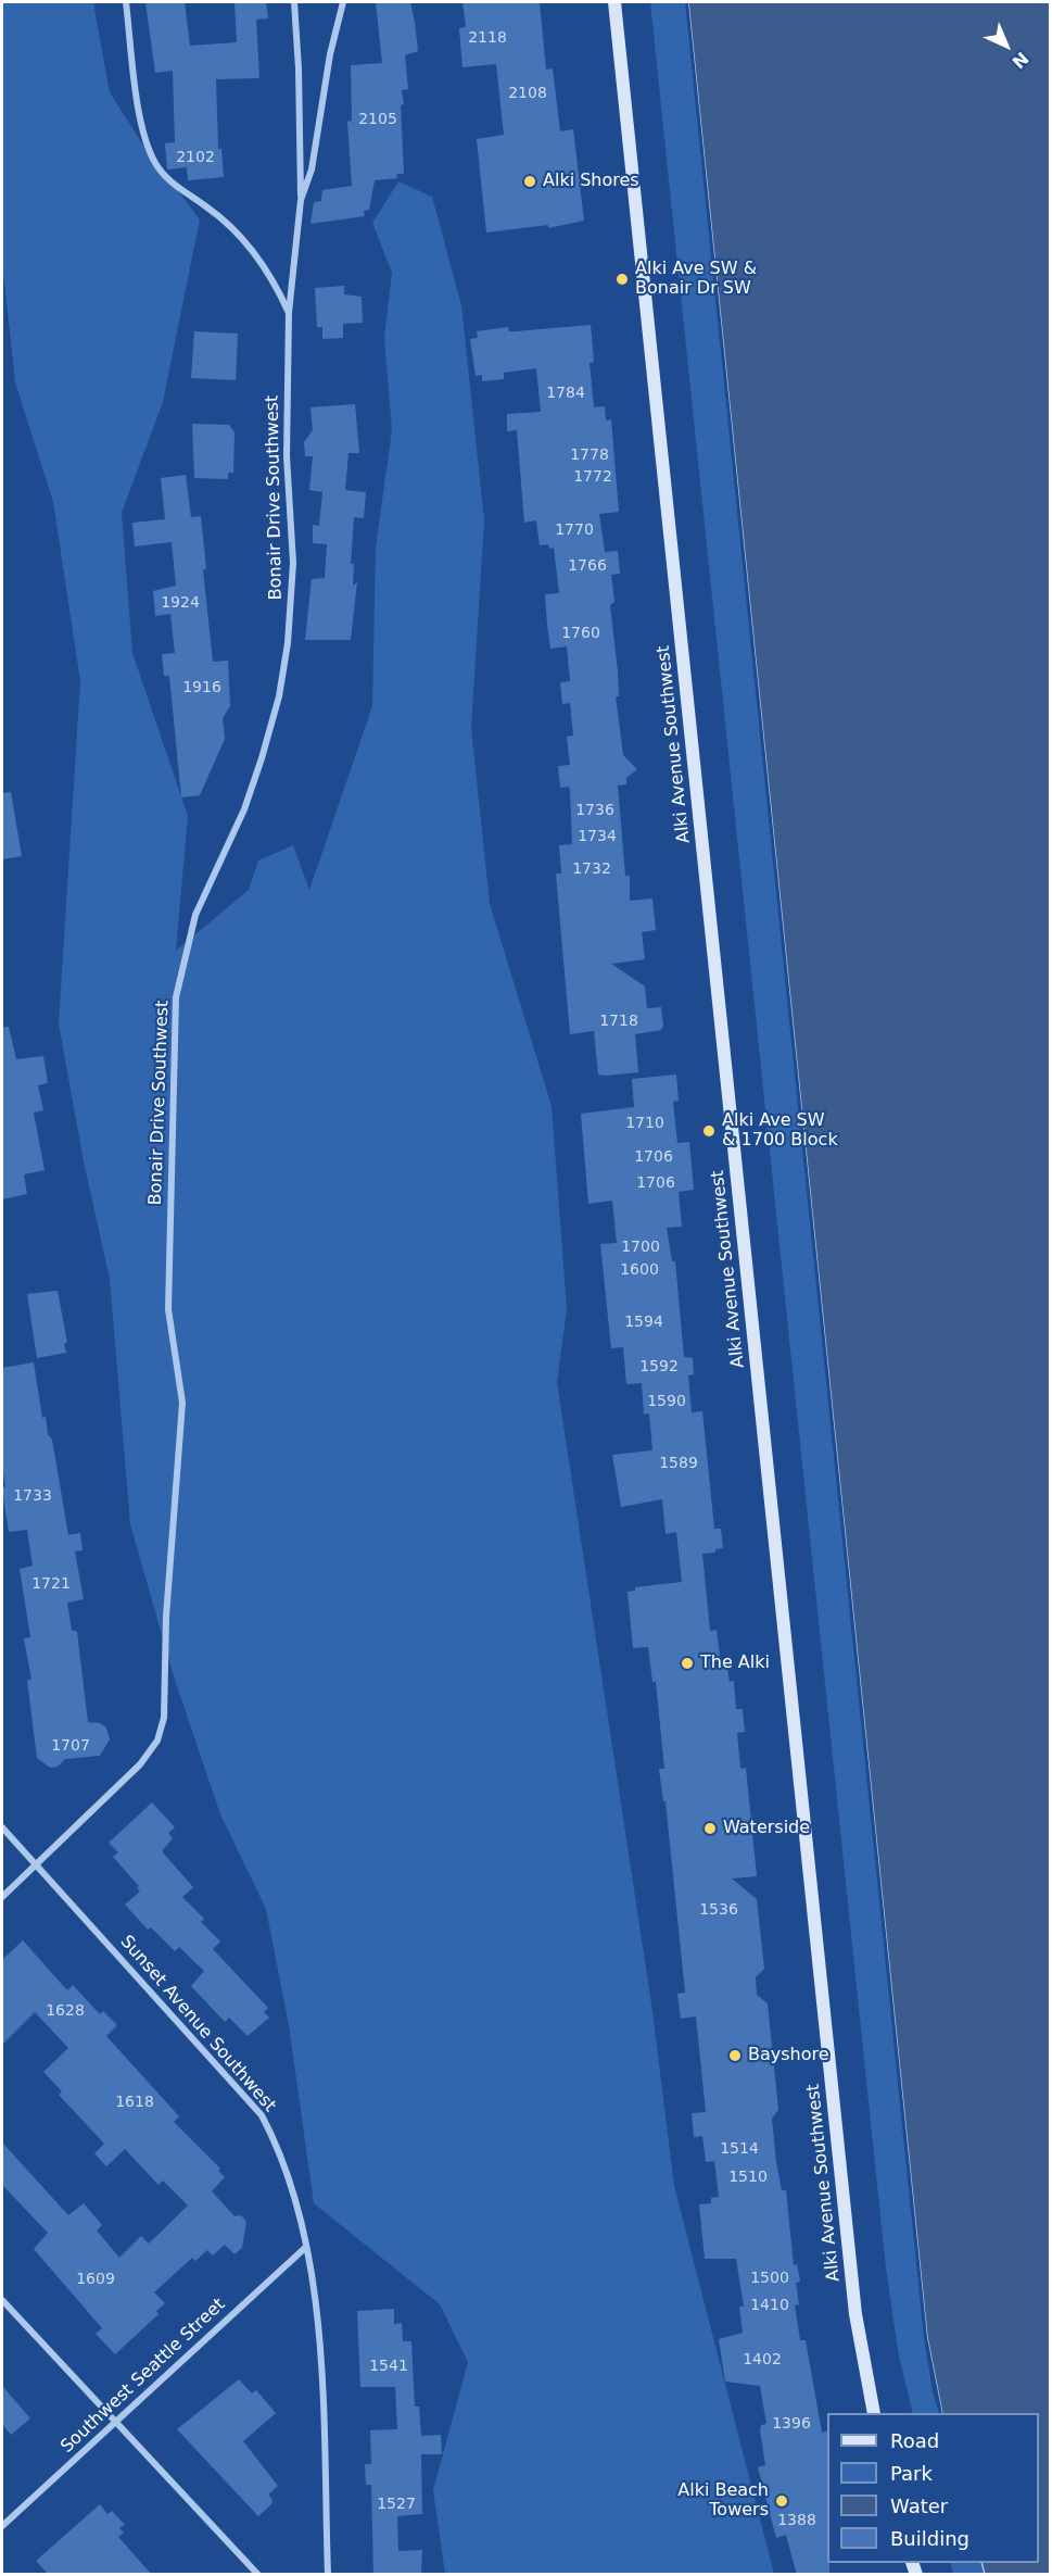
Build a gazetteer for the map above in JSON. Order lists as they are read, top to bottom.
{
  "streets": {
    "main road": ["Alki Avenue Southwest"],
    "street": ["Bonair Drive Southwest", "Sunset Avenue Southwest", "Southwest Seattle Street"]
  },
  "crossings": [
    ["Bonair Drive Southwest", "Sunset Avenue Southwest"],
    ["Sunset Avenue Southwest", "Southwest Seattle Street"]
  ],
  "places": [
    "Alki Shores",
    "Alki Ave SW & Bonair Dr SW",
    "Alki Ave SW & 1700 Block",
    "The Alki",
    "Waterside",
    "Bayshore",
    "Alki Beach Towers"
  ],
  "house_numbers": [
    "2118",
    "2108",
    "2105",
    "2102",
    "1784",
    "1778",
    "1772",
    "1770",
    "1766",
    "1924",
    "1760",
    "1916",
    "1736",
    "1734",
    "1732",
    "1718",
    "1710",
    "1706",
    "1706",
    "1700",
    "1600",
    "1594",
    "1592",
    "1590",
    "1589",
    "1733",
    "1721",
    "1707",
    "1536",
    "1628",
    "1618",
    "1514",
    "1510",
    "1500",
    "1609",
    "1410",
    "1402",
    "1541",
    "1396",
    "1527",
    "1388"
  ],
  "legend": [
    "Road",
    "Park",
    "Water",
    "Building"
  ],
  "north": "bottom right"
}
